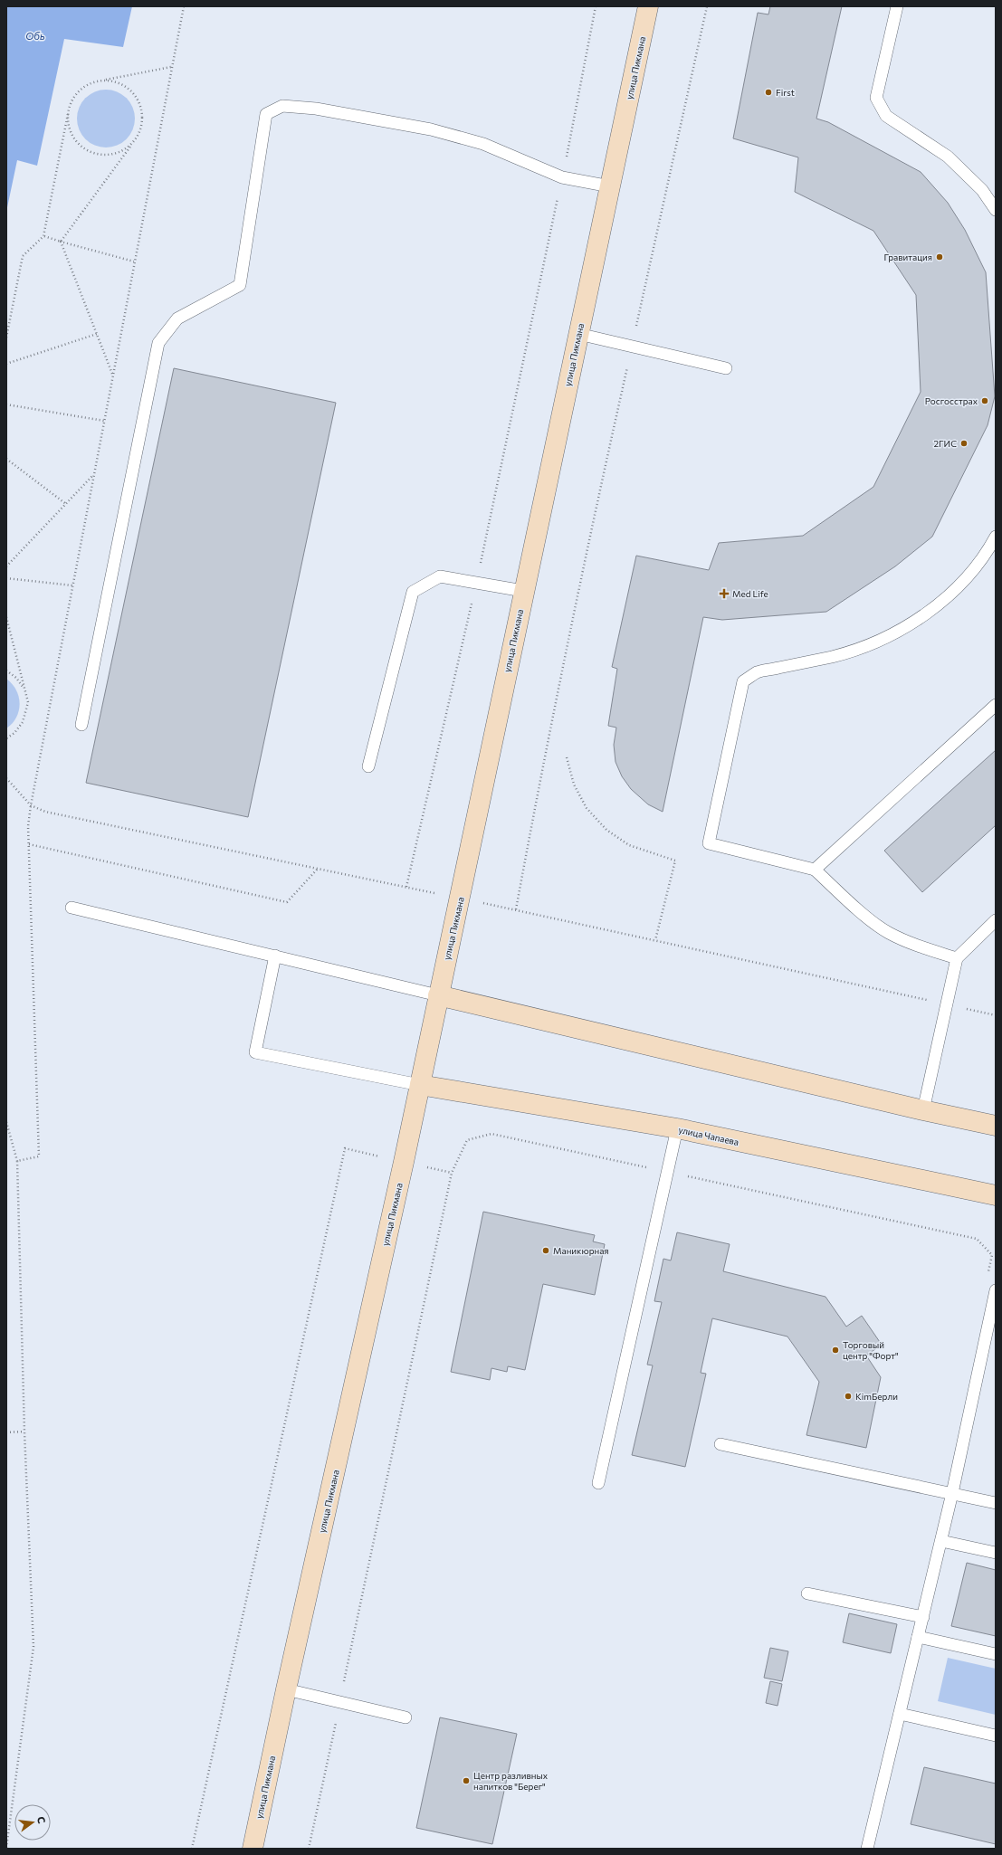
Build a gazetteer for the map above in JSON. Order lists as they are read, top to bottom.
{
  "streets": {
    "street": ["улица Пикмана", "улица Чапаева"]
  },
  "crossings": [
    ["улица Пикмана", "улица Чапаева"]
  ],
  "water": ["Обь"],
  "places": {
    "other": [
      "First",
      "Гравитация",
      "Росгосстрах",
      "2ГИС",
      "Маникюрная",
      "Торговый центр \"Форт\"",
      "KimБерли",
      "Центр разливных напитков \"Берег\""
    ],
    "health": ["Med Life"]
  },
  "north": "right"
}
